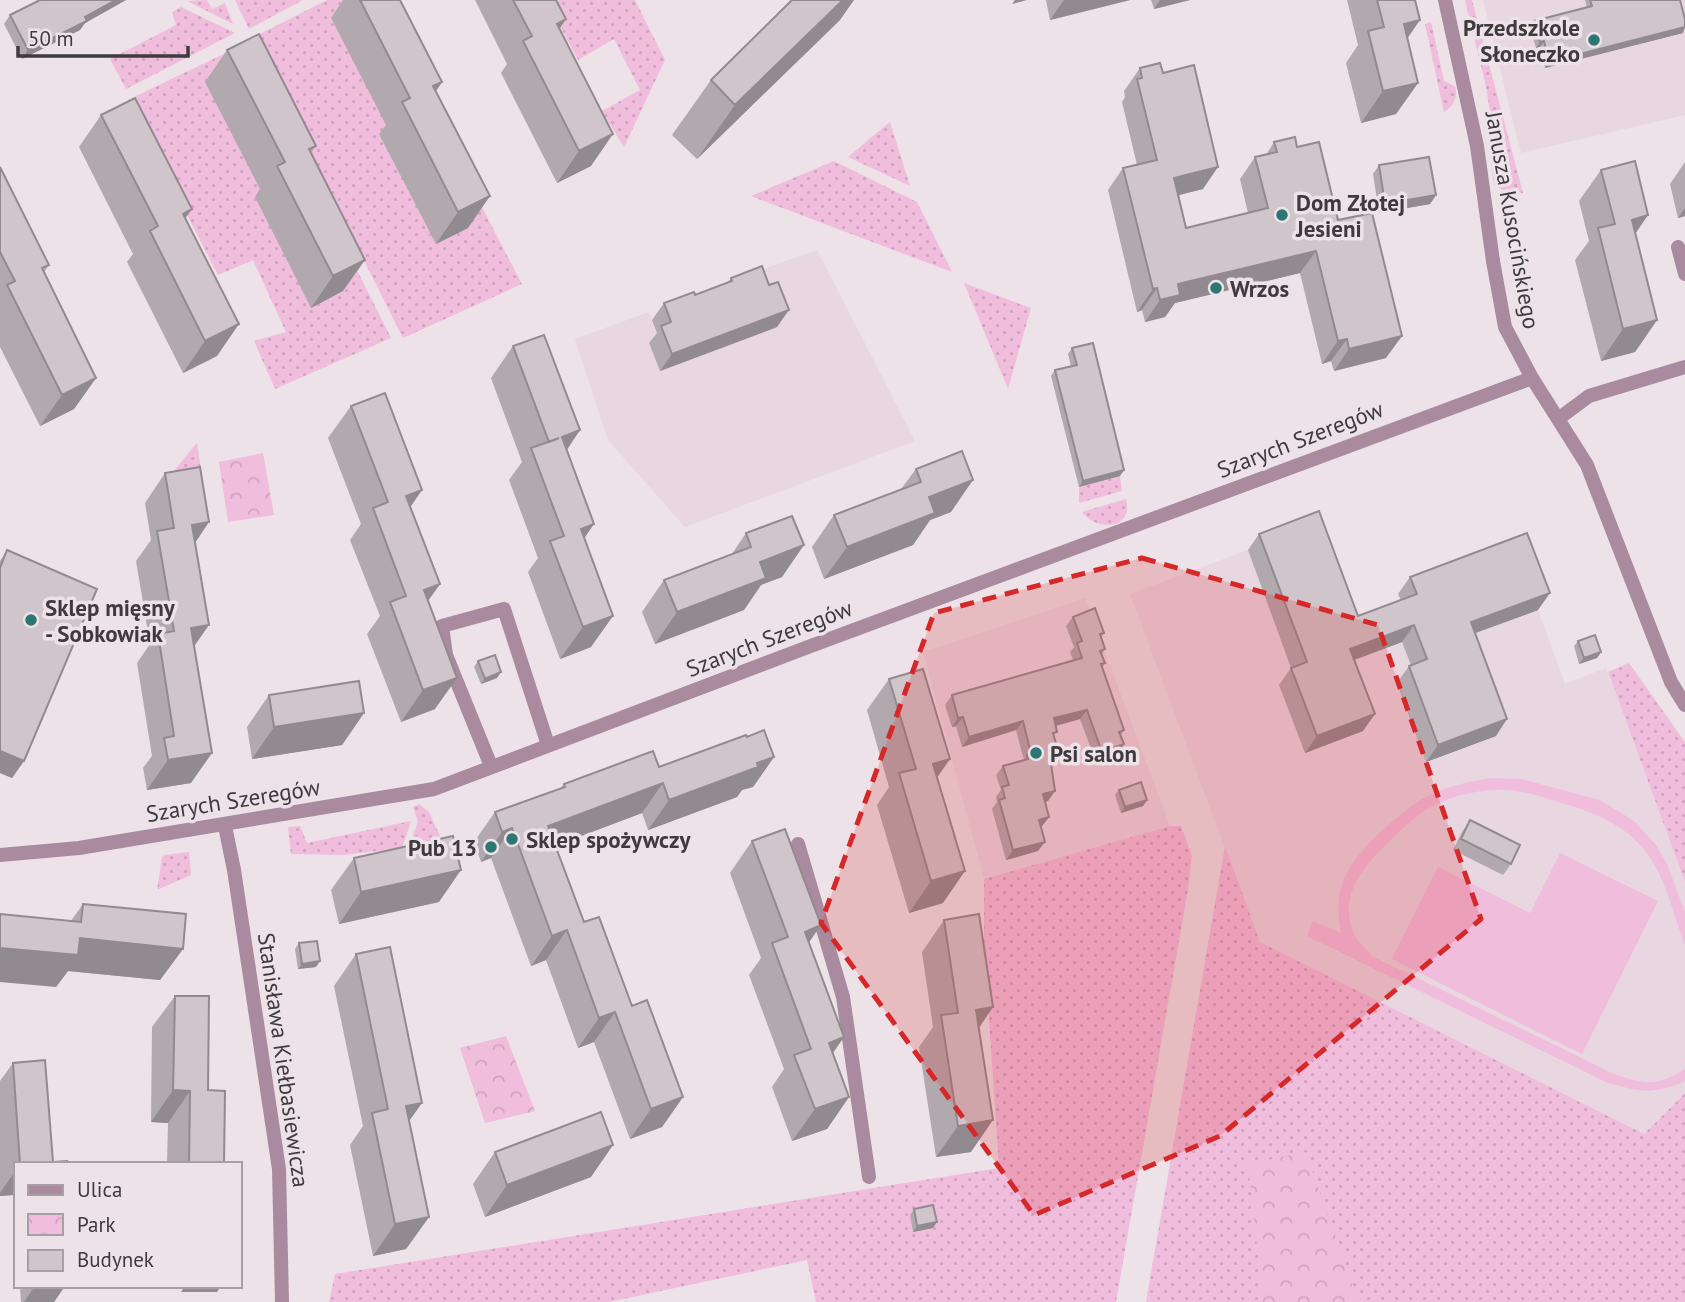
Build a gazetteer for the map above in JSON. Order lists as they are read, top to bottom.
{
  "streets": {
    "street": ["Janusza Kusocińskiego", "Szarych Szeregów", "Stanisława Kiełbasiewicza"]
  },
  "crossings": [
    ["Janusza Kusocińskiego", "Szarych Szeregów"],
    ["Szarych Szeregów", "Stanisława Kiełbasiewicza"]
  ],
  "places": [
    "Przedszkole Słoneczko",
    "Dom Złotej Jesieni",
    "Wrzos",
    "Sklep mięsny - Sobkowiak",
    "Psi salon",
    "Sklep spożywczy",
    "Pub 13"
  ],
  "legend": ["Ulica", "Park", "Budynek"],
  "scale_bar": "50 m"
}
